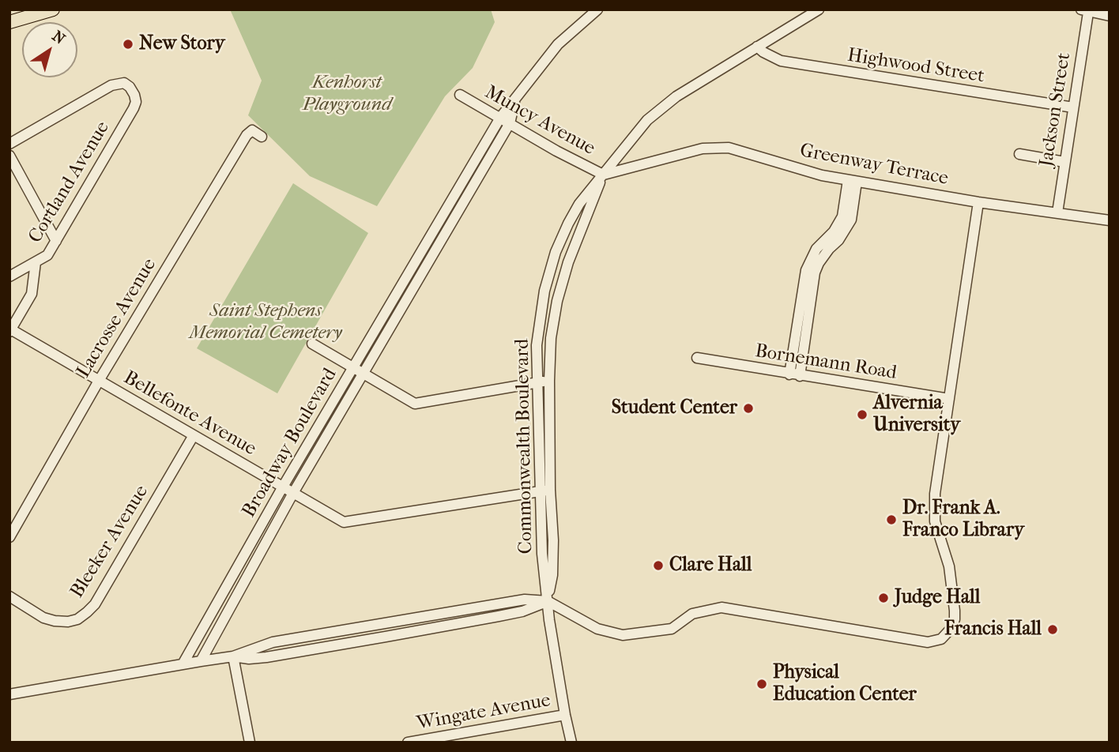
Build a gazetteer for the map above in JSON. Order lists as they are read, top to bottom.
{
  "streets": {
    "street": [
      "Highwood Street",
      "Jackson Street",
      "Muncy Avenue",
      "Greenway Terrace",
      "Cortland Avenue",
      "Lacrosse Avenue",
      "Bornemann Road",
      "Bellefonte Avenue",
      "Broadway Boulevard",
      "Commonwealth Boulevard",
      "Bleeker Avenue",
      "Wingate Avenue"
    ]
  },
  "crossings": [
    ["Highwood Street", "Jackson Street"],
    ["Highwood Street", "Commonwealth Boulevard"],
    ["Jackson Street", "Greenway Terrace"],
    ["Muncy Avenue", "Greenway Terrace"],
    ["Muncy Avenue", "Broadway Boulevard"],
    ["Muncy Avenue", "Commonwealth Boulevard"],
    ["Greenway Terrace", "Commonwealth Boulevard"],
    ["Cortland Avenue", "Bellefonte Avenue"],
    ["Lacrosse Avenue", "Bellefonte Avenue"],
    ["Bellefonte Avenue", "Broadway Boulevard"],
    ["Bellefonte Avenue", "Commonwealth Boulevard"],
    ["Bellefonte Avenue", "Bleeker Avenue"],
    ["Commonwealth Boulevard", "Wingate Avenue"]
  ],
  "parks": ["Kenhorst Playground", "Saint Stephens Memorial Cemetery"],
  "places": [
    "New Story",
    "Student Center",
    "Alvernia University",
    "Dr. Frank A. Franco Library",
    "Clare Hall",
    "Judge Hall",
    "Francis Hall",
    "Physical Education Center"
  ],
  "north": "top right"
}
